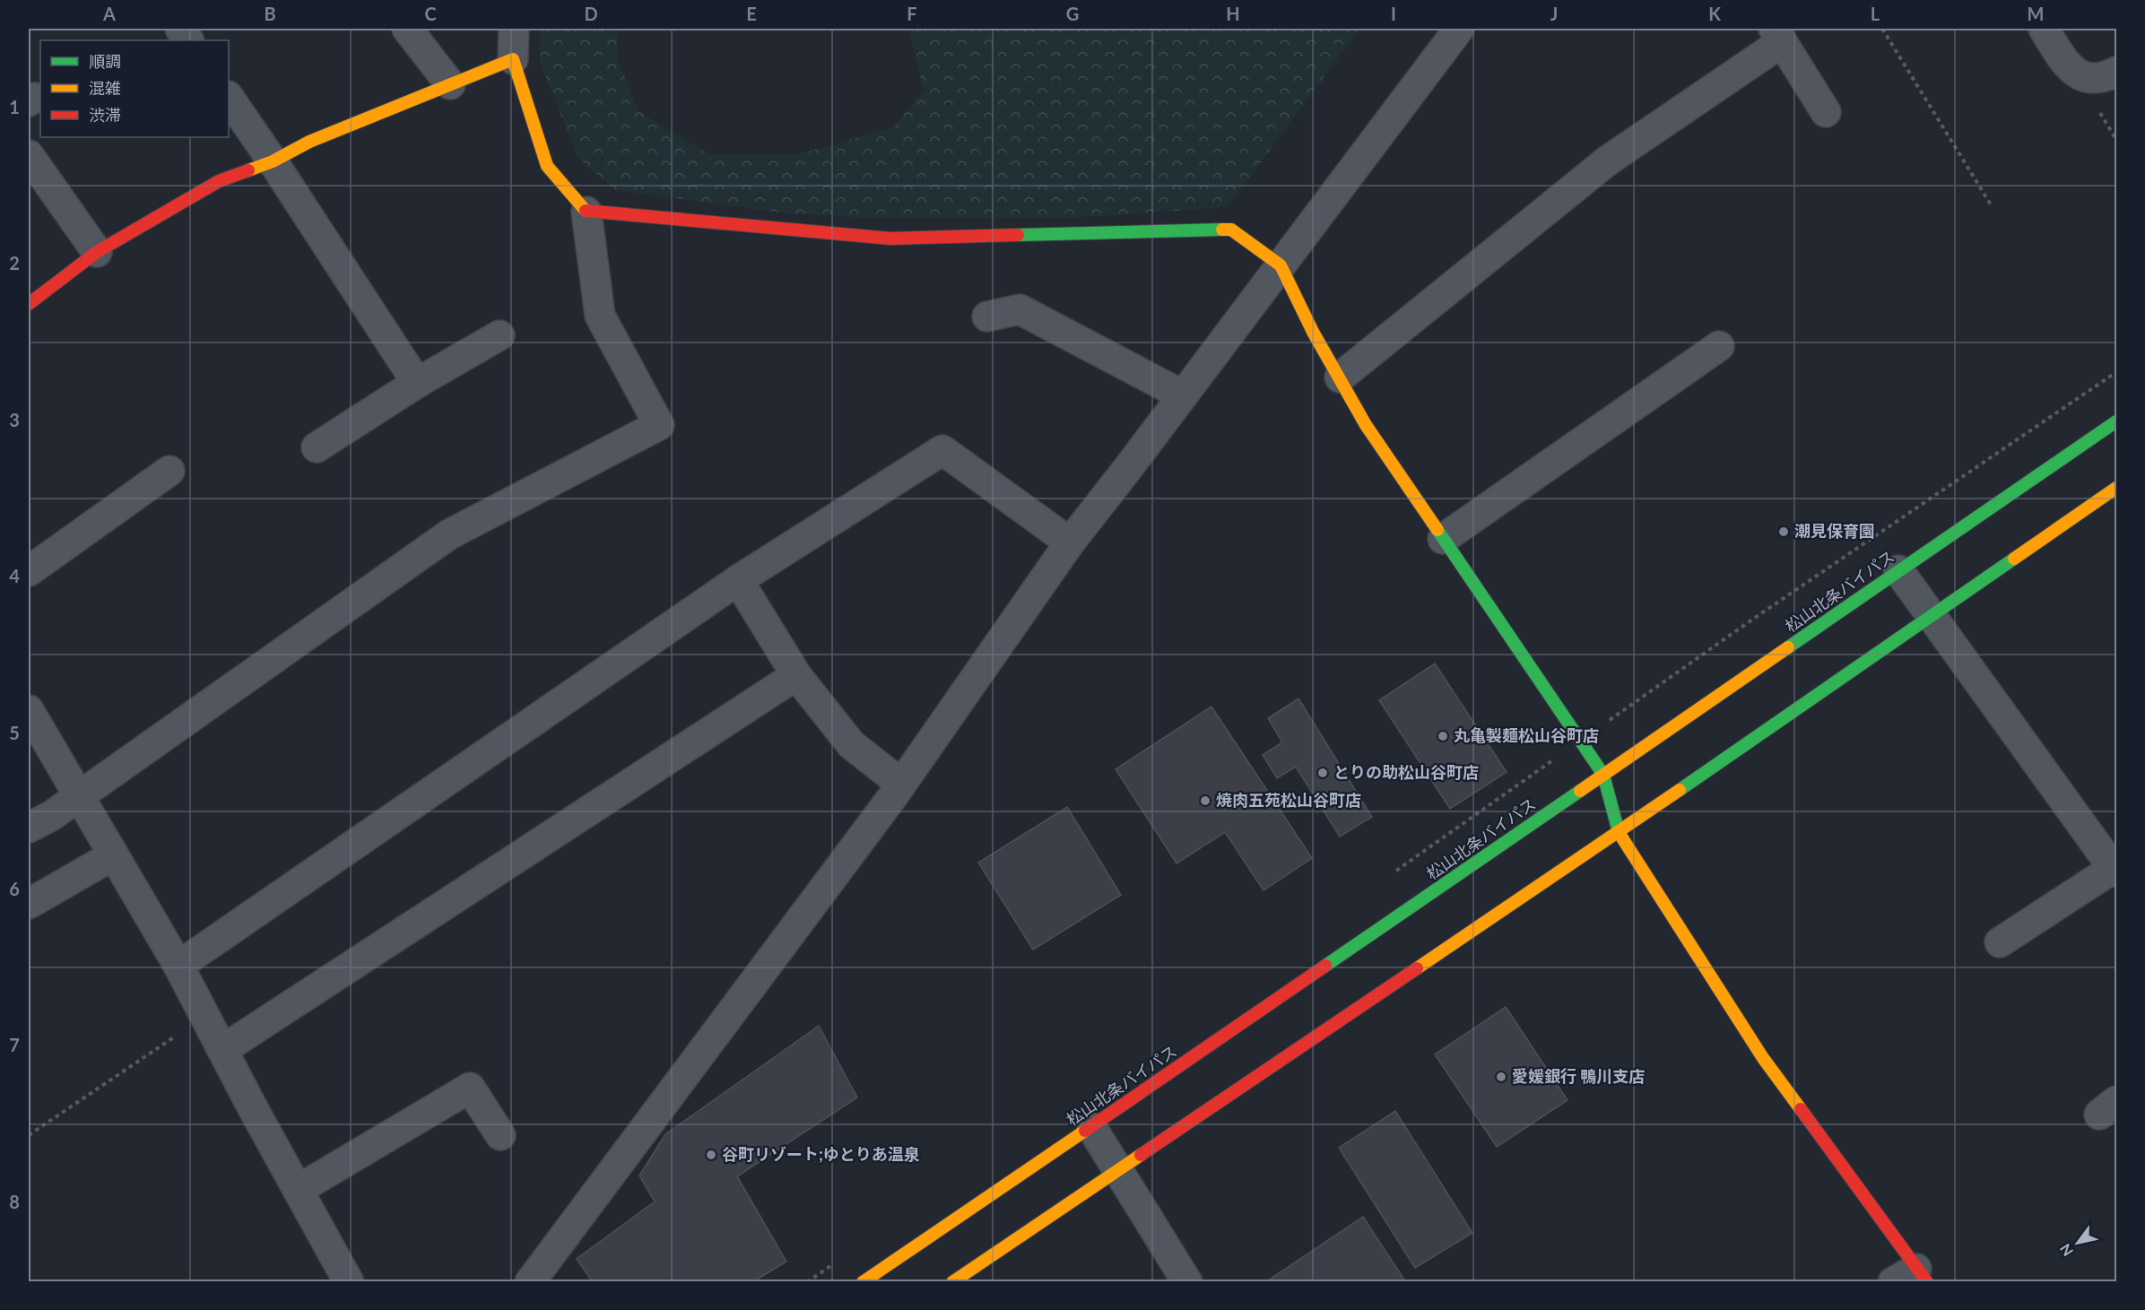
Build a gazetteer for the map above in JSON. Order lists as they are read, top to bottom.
{
  "streets": {
    "main road": ["松山北条バイパス"]
  },
  "places": [
    "潮見保育園",
    "丸亀製麺松山谷町店",
    "とりの助松山谷町店",
    "焼肉五苑松山谷町店",
    "愛媛銀行 鴨川支店",
    "谷町リゾート;ゆとりあ温泉"
  ],
  "legend": ["順調", "混雑", "渋滞"],
  "north": "bottom left",
  "grid": {
    "columns": [
      "A",
      "B",
      "C",
      "D",
      "E",
      "F",
      "G",
      "H",
      "I",
      "J",
      "K",
      "L",
      "M"
    ],
    "rows": [
      "1",
      "2",
      "3",
      "4",
      "5",
      "6",
      "7",
      "8"
    ]
  }
}
